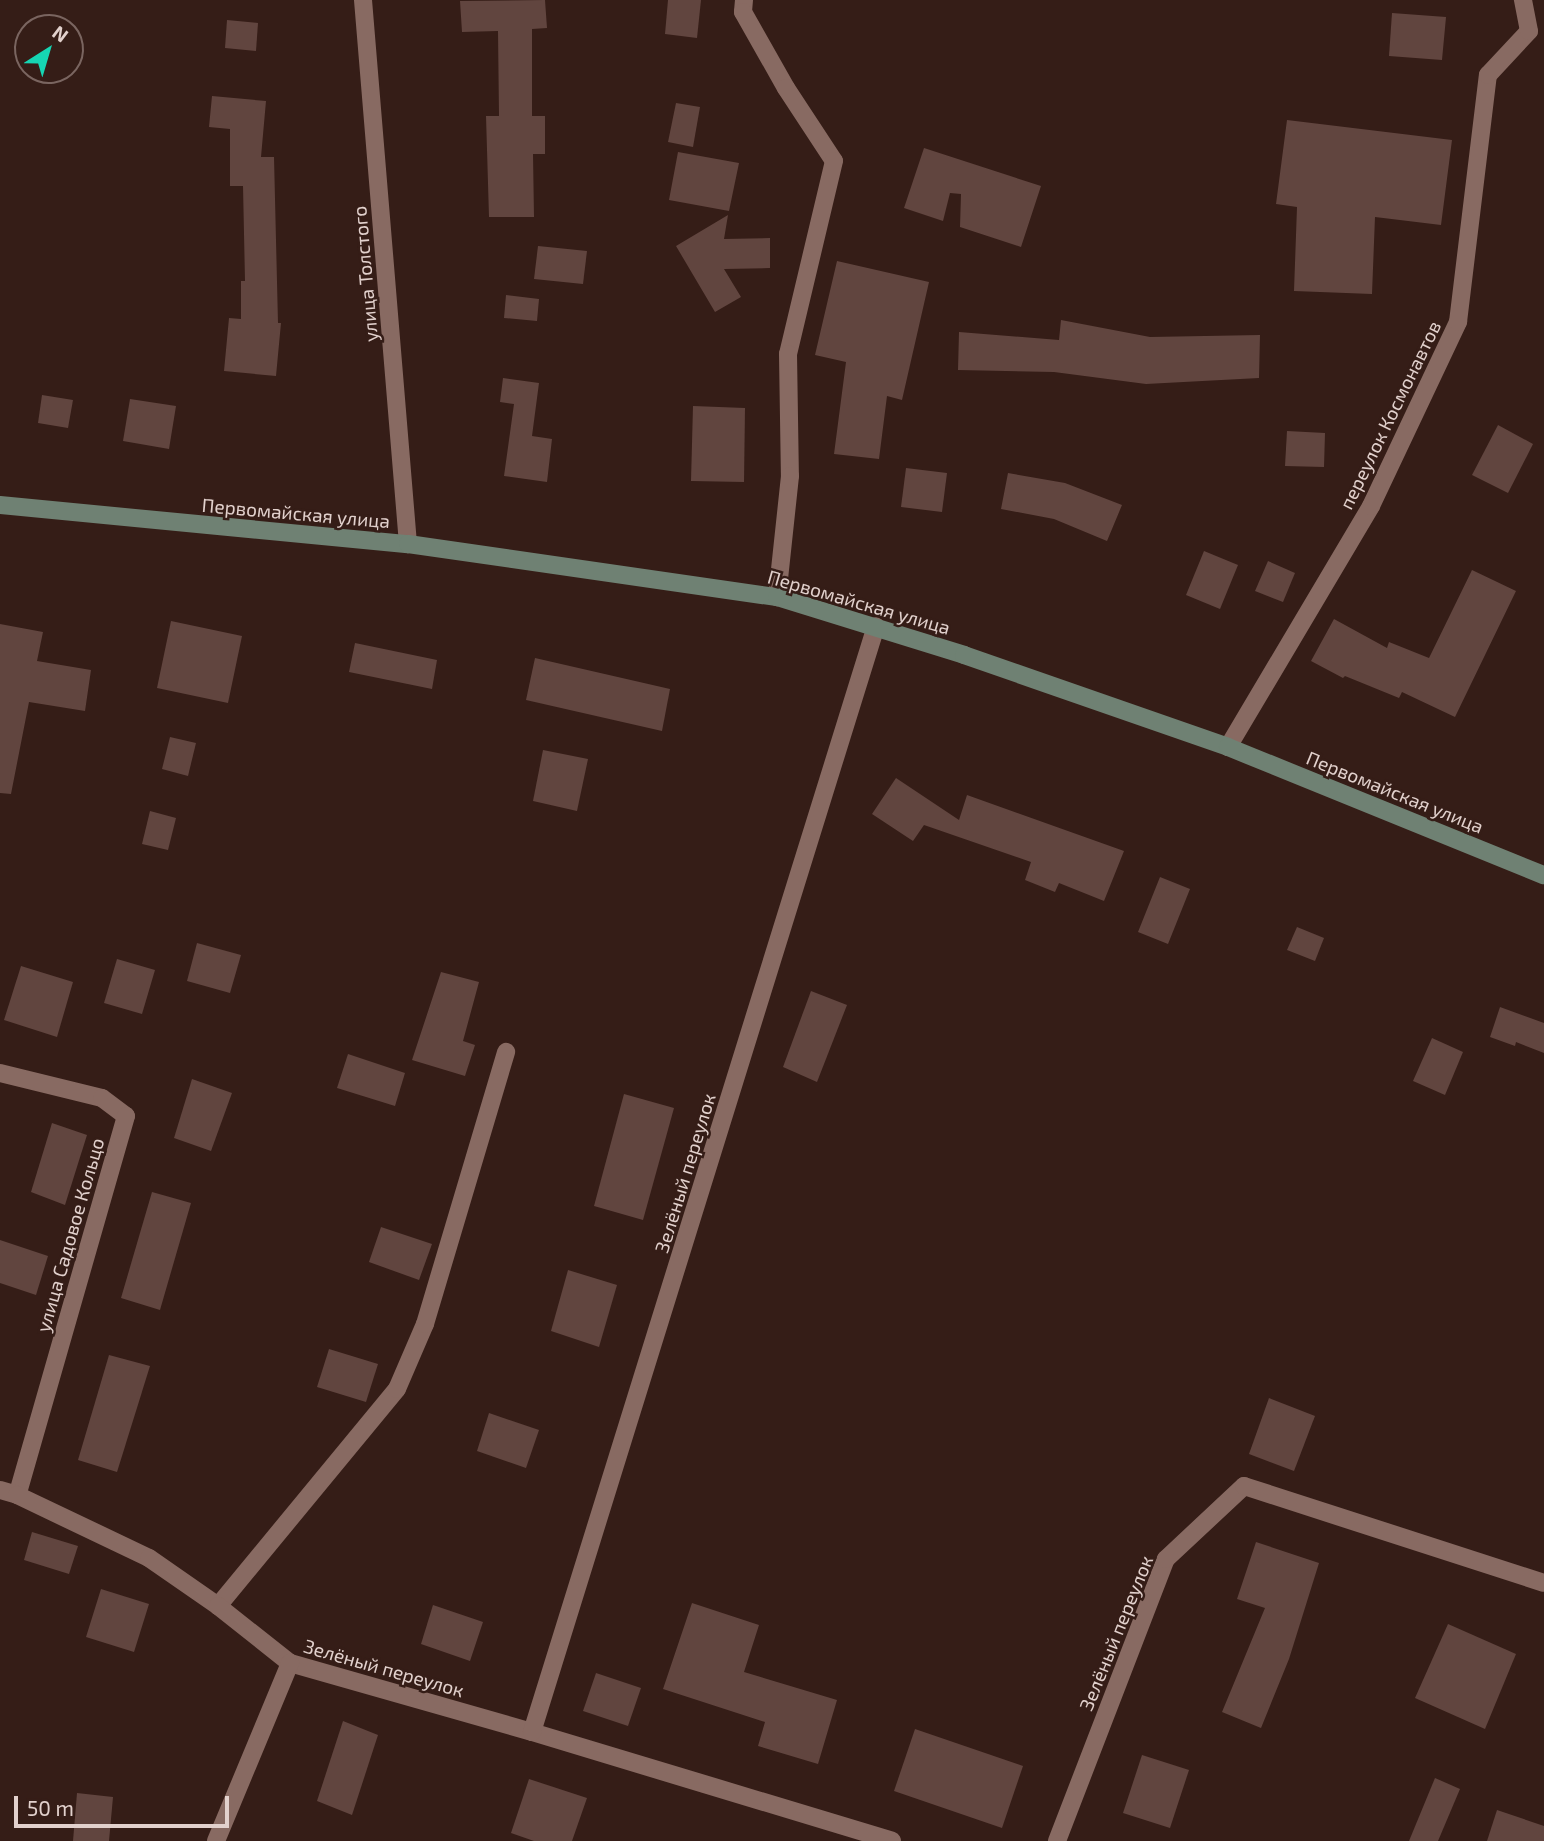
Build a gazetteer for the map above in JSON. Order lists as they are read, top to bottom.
{
  "streets": {
    "main road": ["Первомайская улица"],
    "street": [
      "улица Толстого",
      "переулок Космонавтов",
      "Зелёный переулок",
      "улица Садовое Кольцо"
    ]
  },
  "crossings": [
    ["улица Толстого", "Первомайская улица"],
    ["переулок Космонавтов", "Первомайская улица"],
    ["Первомайская улица", "Зелёный переулок"],
    ["Зелёный переулок", "улица Садовое Кольцо"]
  ],
  "scale_bar": "50 m",
  "north": "top right"
}
